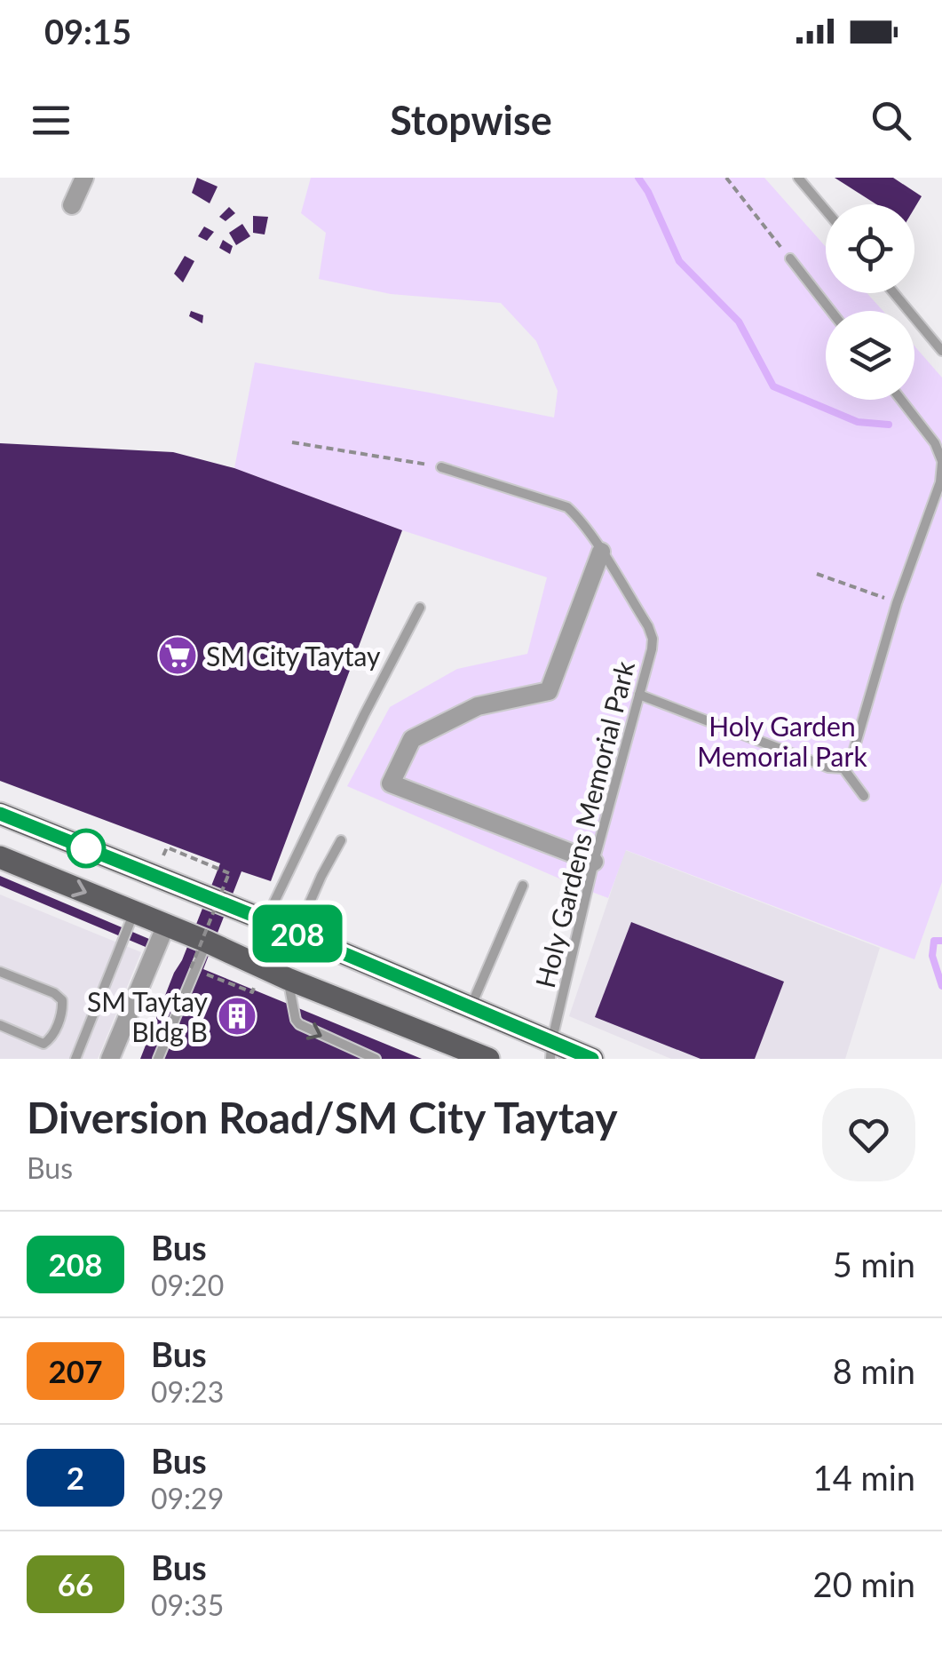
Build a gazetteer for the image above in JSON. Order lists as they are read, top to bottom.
{
  "streets": {
    "lane": ["Holy Gardens Memorial Park"]
  },
  "parks": ["Holy Garden Memorial Park"],
  "places": {
    "supermarket": ["SM City Taytay"],
    "building": ["SM Taytay Bldg B"]
  },
  "lines": ["bus line 208"],
  "page": {
    "status": "09:15",
    "header": "Stopwise",
    "on_map": "208",
    "heading": ["Diversion Road/SM City Taytay", "Bus"],
    "list": [
      {
        "mark": "208",
        "name": "Bus",
        "note": "09:20",
        "value": "5 min"
      },
      {
        "mark": "207",
        "name": "Bus",
        "note": "09:23",
        "value": "8 min"
      },
      {
        "mark": "2",
        "name": "Bus",
        "note": "09:29",
        "value": "14 min"
      },
      {
        "mark": "66",
        "name": "Bus",
        "note": "09:35",
        "value": "20 min"
      }
    ]
  }
}
